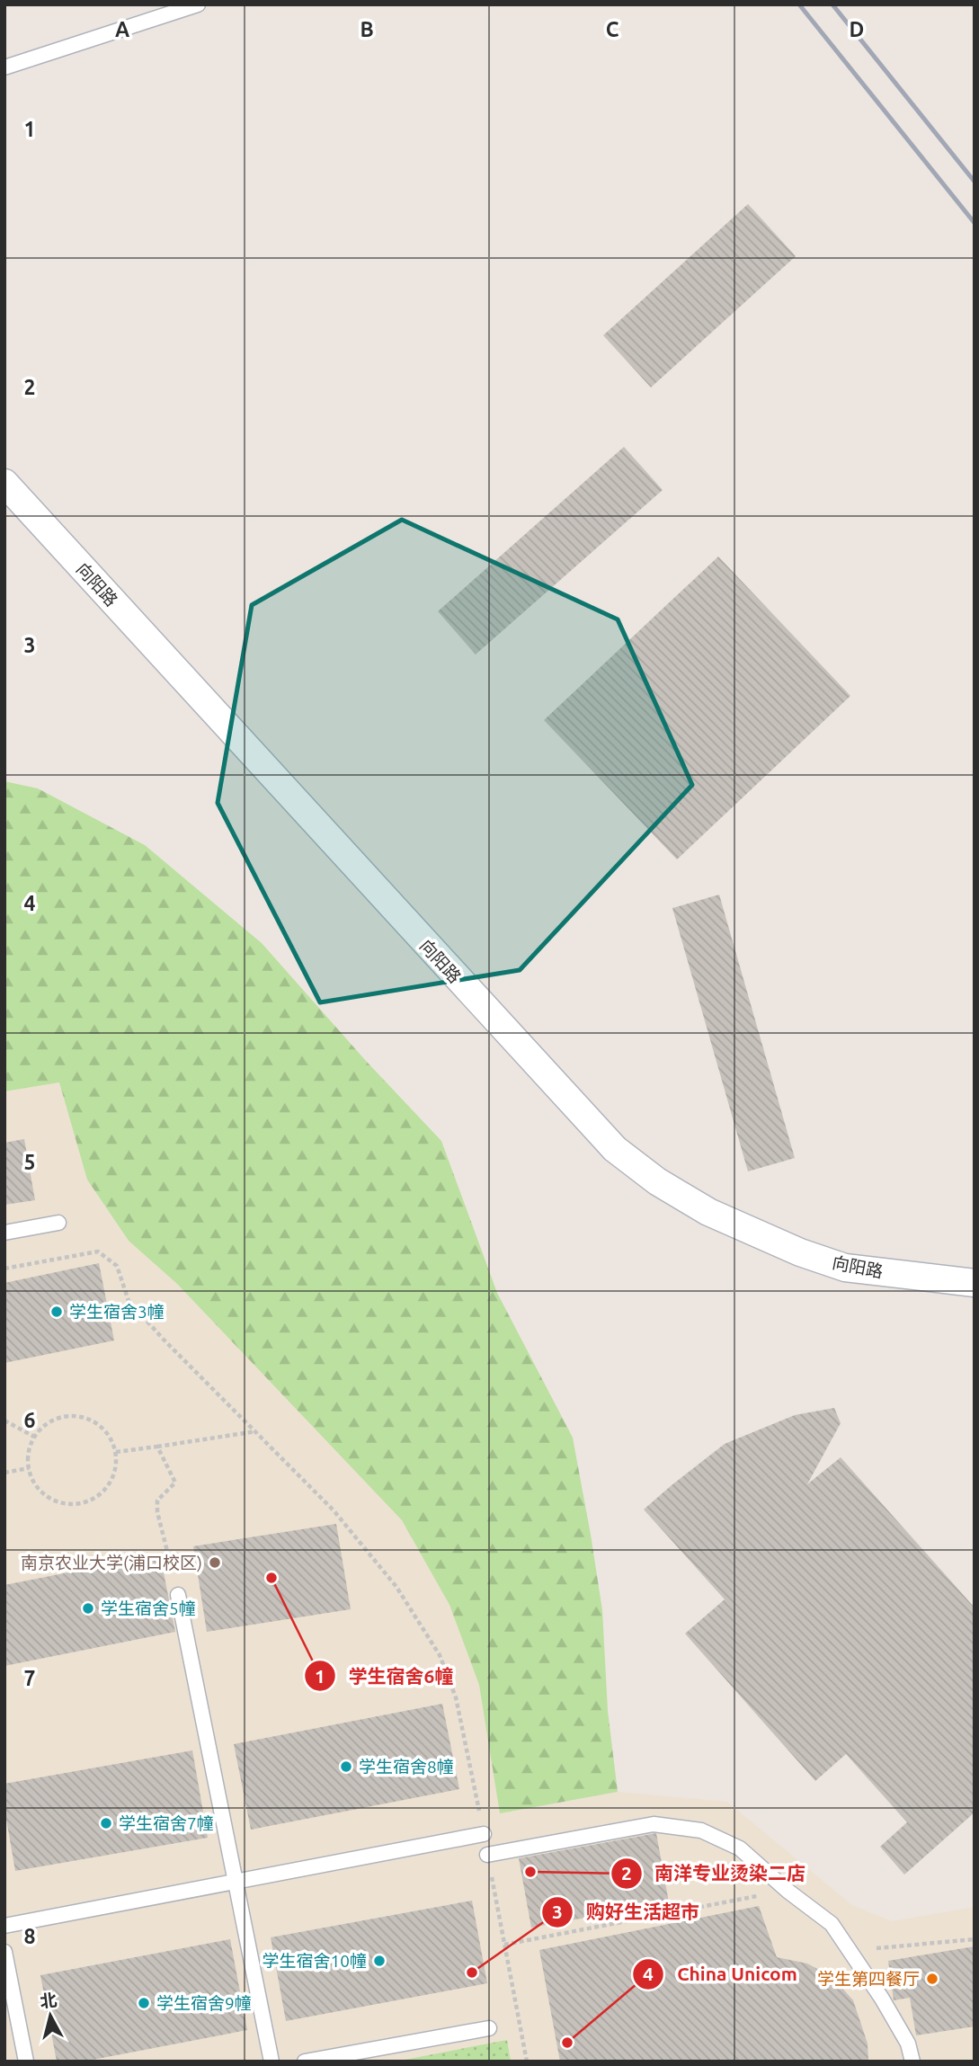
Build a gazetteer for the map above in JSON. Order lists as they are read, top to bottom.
{
  "streets": {
    "street": ["向阳路"]
  },
  "places": [
    "学生宿舍3幢",
    "南京农业大学(浦口校区)",
    "学生宿舍6幢",
    "学生宿舍5幢",
    "学生宿舍8幢",
    "学生宿舍7幢",
    "南洋专业烫染二店",
    "学生宿舍10幢",
    "购好生活超市",
    "学生第四餐厅",
    "学生宿舍9幢",
    "China Unicom"
  ],
  "north": "top",
  "grid": {
    "columns": [
      "A",
      "B",
      "C",
      "D"
    ],
    "rows": [
      "1",
      "2",
      "3",
      "4",
      "5",
      "6",
      "7",
      "8"
    ]
  }
}
